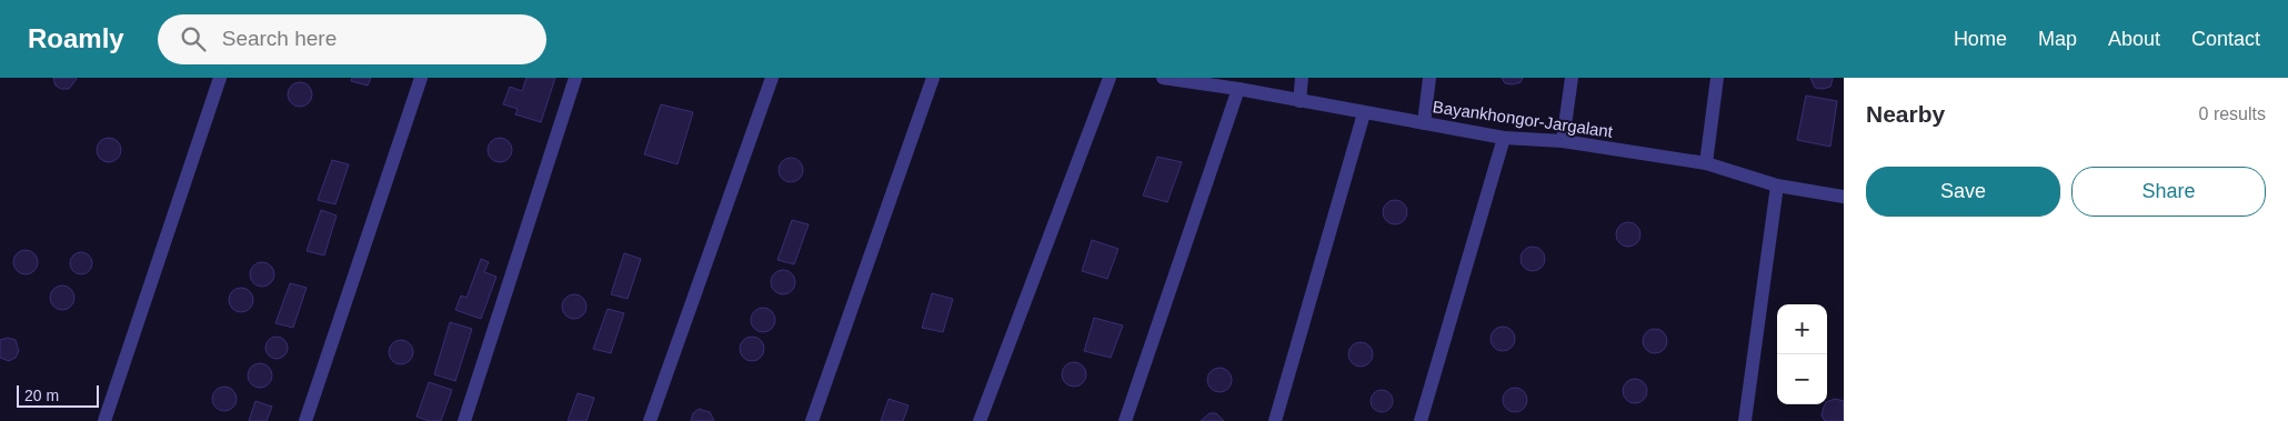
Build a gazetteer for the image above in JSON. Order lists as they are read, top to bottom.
{
  "streets": {
    "street": ["Bayankhongor-Jargalant"]
  },
  "scale_bar": "20 m",
  "page": {
    "header": "Roamly",
    "search": "Search here",
    "nav": [
      "Home",
      "Map",
      "About",
      "Contact"
    ],
    "heading": ["Nearby", "0 results"],
    "buttons": ["Save", "Share"],
    "map_buttons": ["+", "−"],
    "scale": "20 m"
  }
}
